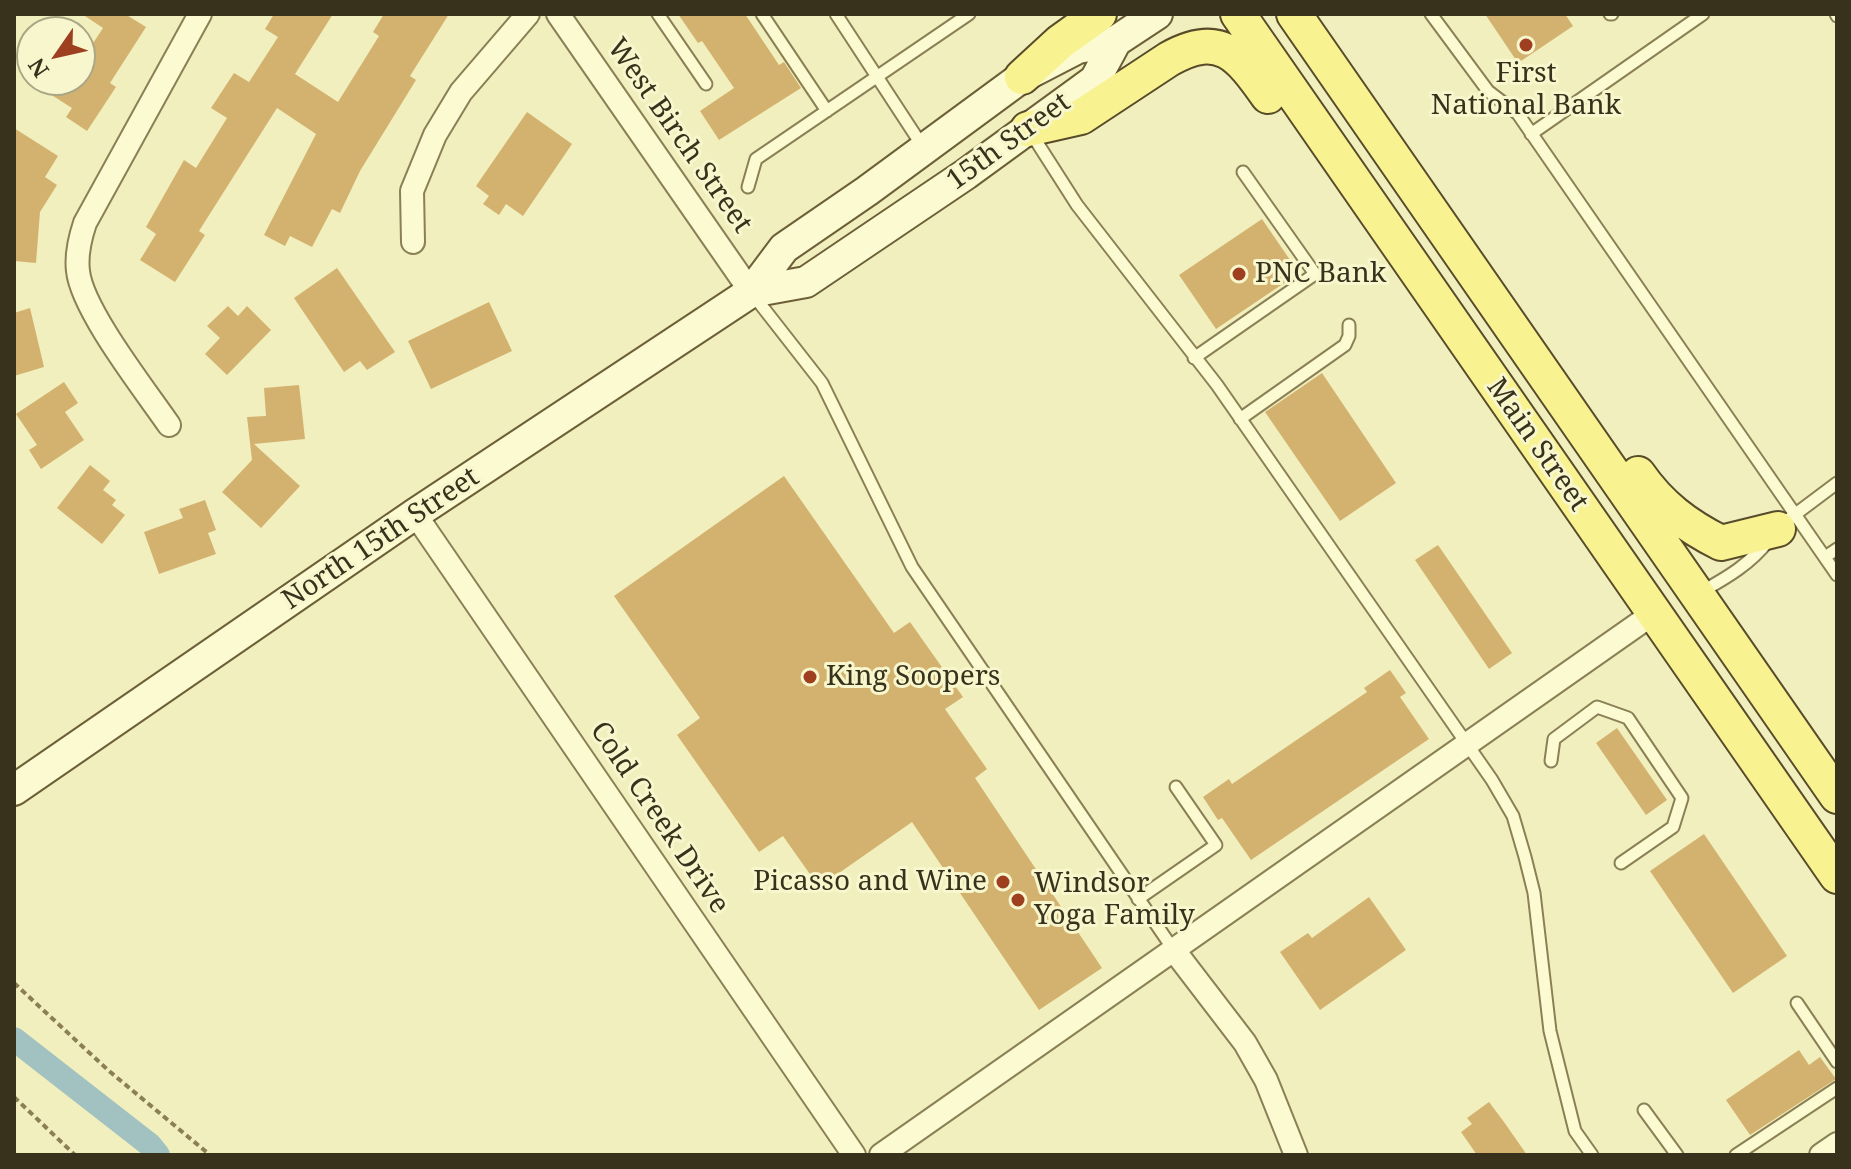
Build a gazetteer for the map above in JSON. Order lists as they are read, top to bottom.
{
  "streets": {
    "main road": ["Main Street"],
    "street": [
      "West Birch Street",
      "15th Street",
      "North 15th Street",
      "Cold Creek Drive"
    ]
  },
  "crossings": [
    ["West Birch Street", "North 15th Street"],
    ["15th Street", "North 15th Street"],
    ["North 15th Street", "Cold Creek Drive"]
  ],
  "places": [
    "First National Bank",
    "PNC Bank",
    "King Soopers",
    "Picasso and Wine",
    "Windsor Yoga Family"
  ],
  "north": "bottom left"
}
